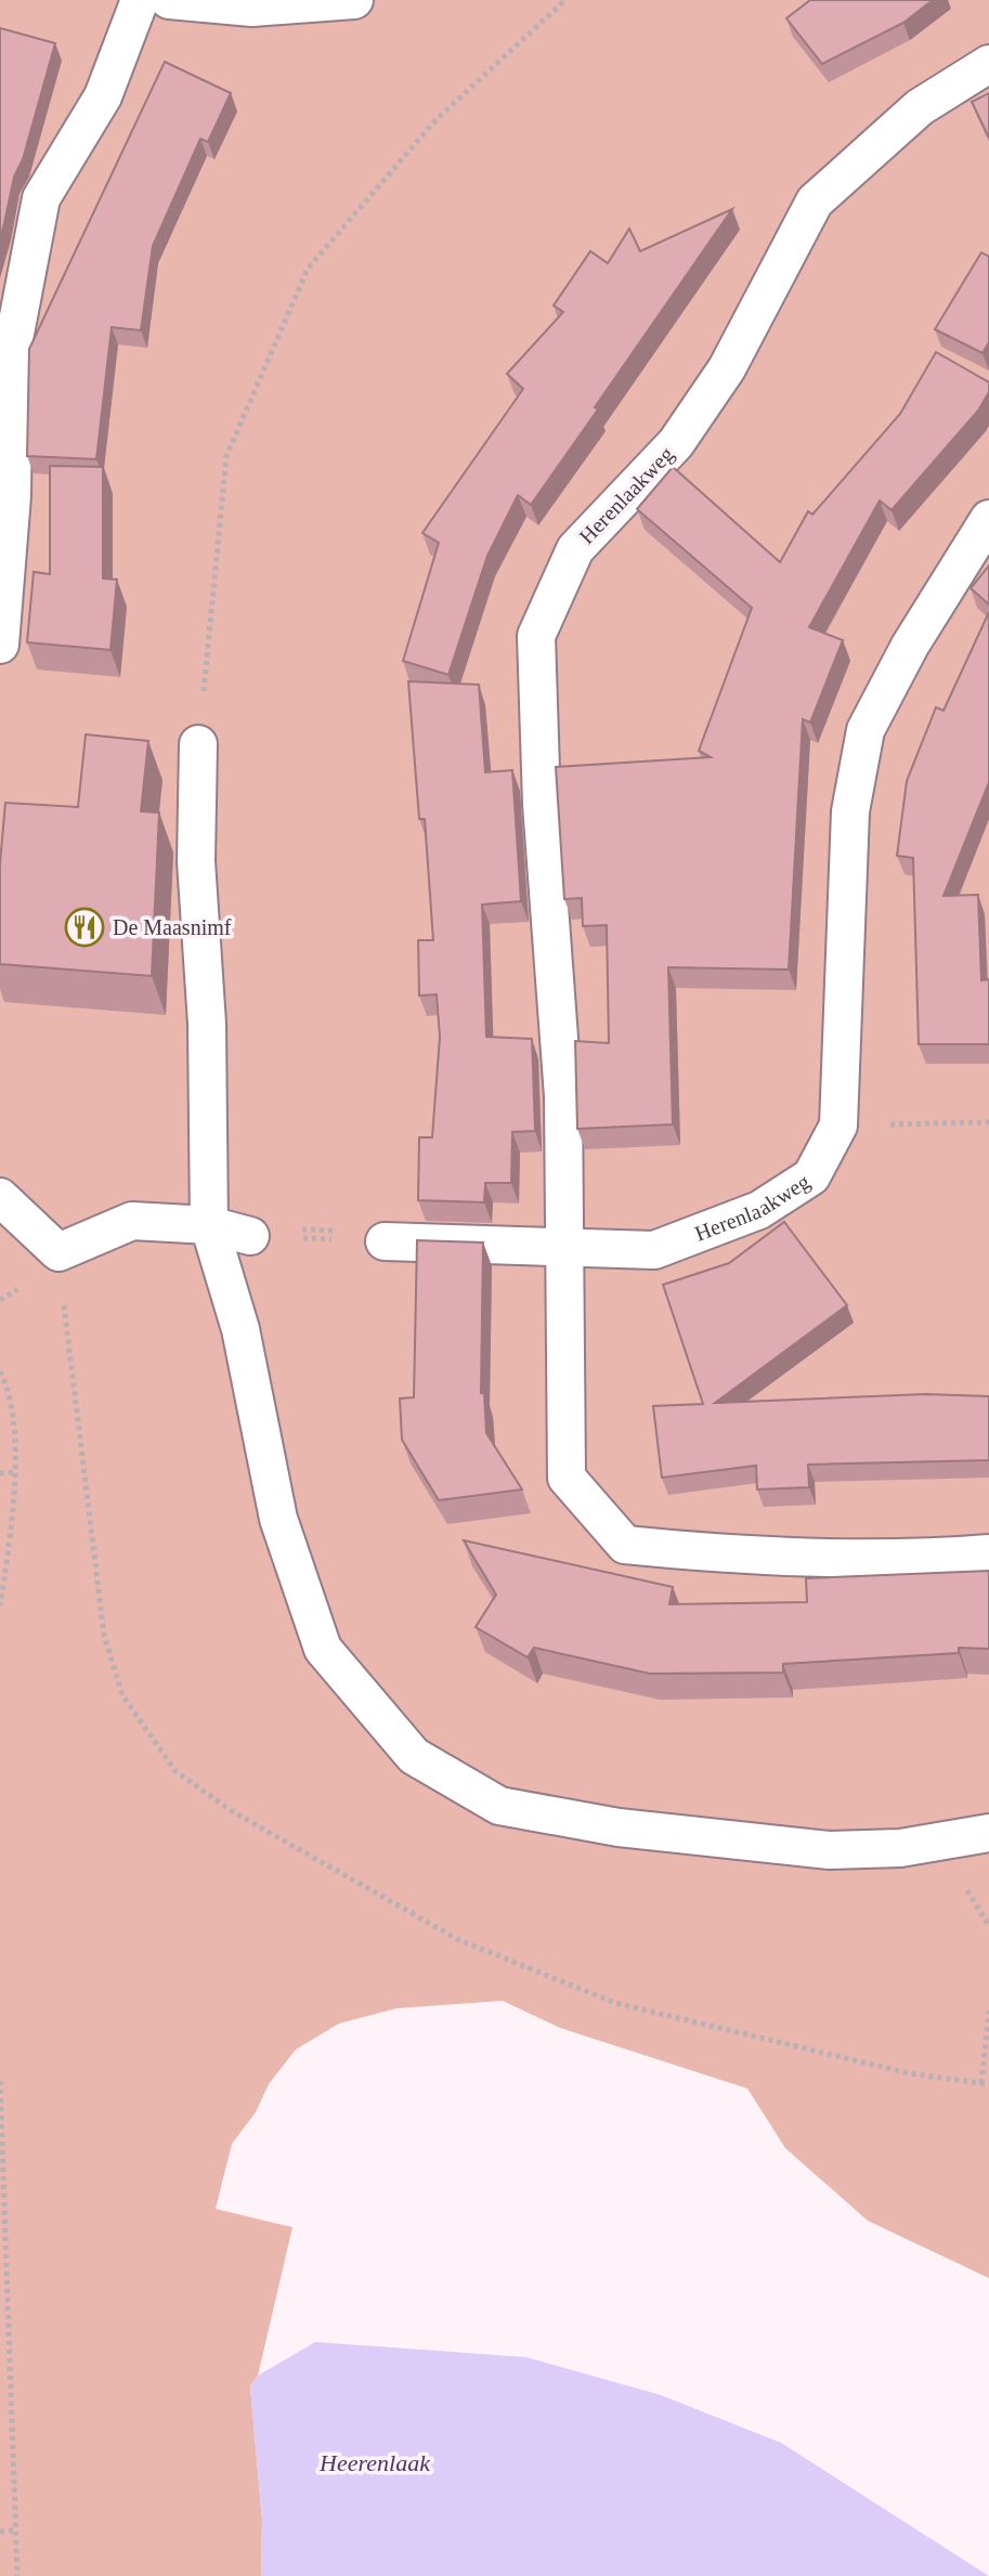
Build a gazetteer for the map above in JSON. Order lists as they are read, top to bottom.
{
  "streets": {
    "lane": ["Herenlaakweg"]
  },
  "water": ["Heerenlaak"],
  "places": {
    "restaurant": ["De Maasnimf"]
  }
}
